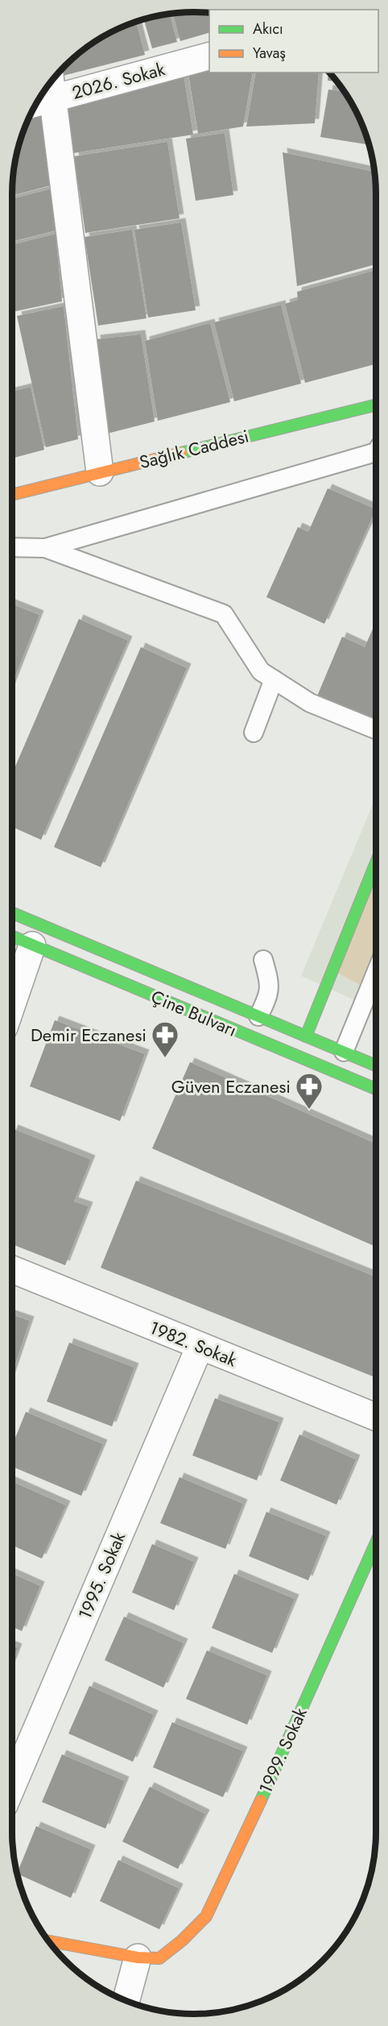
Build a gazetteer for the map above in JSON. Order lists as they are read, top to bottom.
{
  "streets": {
    "street": [
      "2026. Sokak",
      "Sağlık Caddesi",
      "Çine Bulvarı",
      "1982. Sokak",
      "1995. Sokak",
      "1999. Sokak"
    ]
  },
  "crossings": [
    ["1982. Sokak", "1995. Sokak"]
  ],
  "places": {
    "pharmacy": ["Demir Eczanesi", "Güven Eczanesi"]
  },
  "legend": ["Akıcı", "Yavaş"]
}
